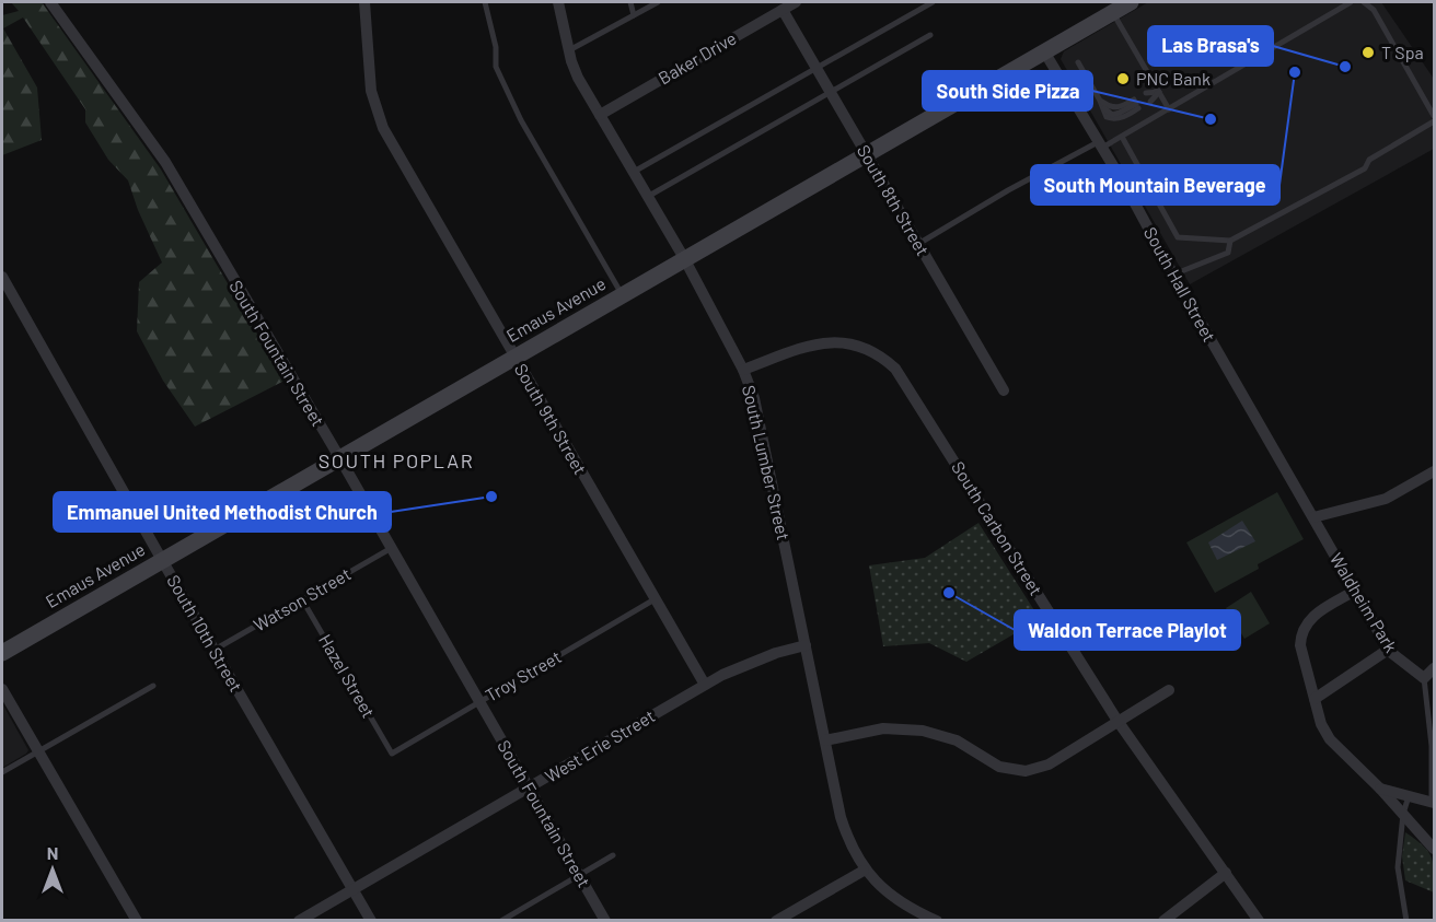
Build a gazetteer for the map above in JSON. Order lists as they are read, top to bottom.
{
  "streets": {
    "main road": ["Emaus Avenue"],
    "street": [
      "Baker Drive",
      "South 8th Street",
      "South Hall Street",
      "South Fountain Street",
      "South 9th Street",
      "South Lumber Street",
      "South Carbon Street",
      "Waldheim Park",
      "South 10th Street",
      "West Erie Street"
    ],
    "lane": ["Watson Street", "Hazel Street", "Troy Street"]
  },
  "crossings": [
    ["Baker Drive", "South 8th Street"],
    ["Baker Drive", "South Lumber Street"],
    ["South 8th Street", "Emaus Avenue"],
    ["South Hall Street", "Emaus Avenue"],
    ["South Hall Street", "Waldheim Park"],
    ["Emaus Avenue", "South Fountain Street"],
    ["Emaus Avenue", "South 9th Street"],
    ["Emaus Avenue", "South Lumber Street"],
    ["Emaus Avenue", "South 10th Street"],
    ["South Fountain Street", "Watson Street"],
    ["South Fountain Street", "Troy Street"],
    ["South Fountain Street", "West Erie Street"],
    ["South 9th Street", "Troy Street"],
    ["South 9th Street", "West Erie Street"],
    ["South Lumber Street", "South Carbon Street"],
    ["South Lumber Street", "West Erie Street"],
    ["Watson Street", "South 10th Street"],
    ["Watson Street", "Hazel Street"],
    ["South 10th Street", "West Erie Street"],
    ["Hazel Street", "Troy Street"]
  ],
  "districts": ["SOUTH POPLAR"],
  "places": [
    "T Spa",
    "Las Brasa's",
    "South Mountain Beverage",
    "PNC Bank",
    "South Side Pizza",
    "Emmanuel United Methodist Church",
    "Waldon Terrace Playlot"
  ],
  "north": "top"
}
